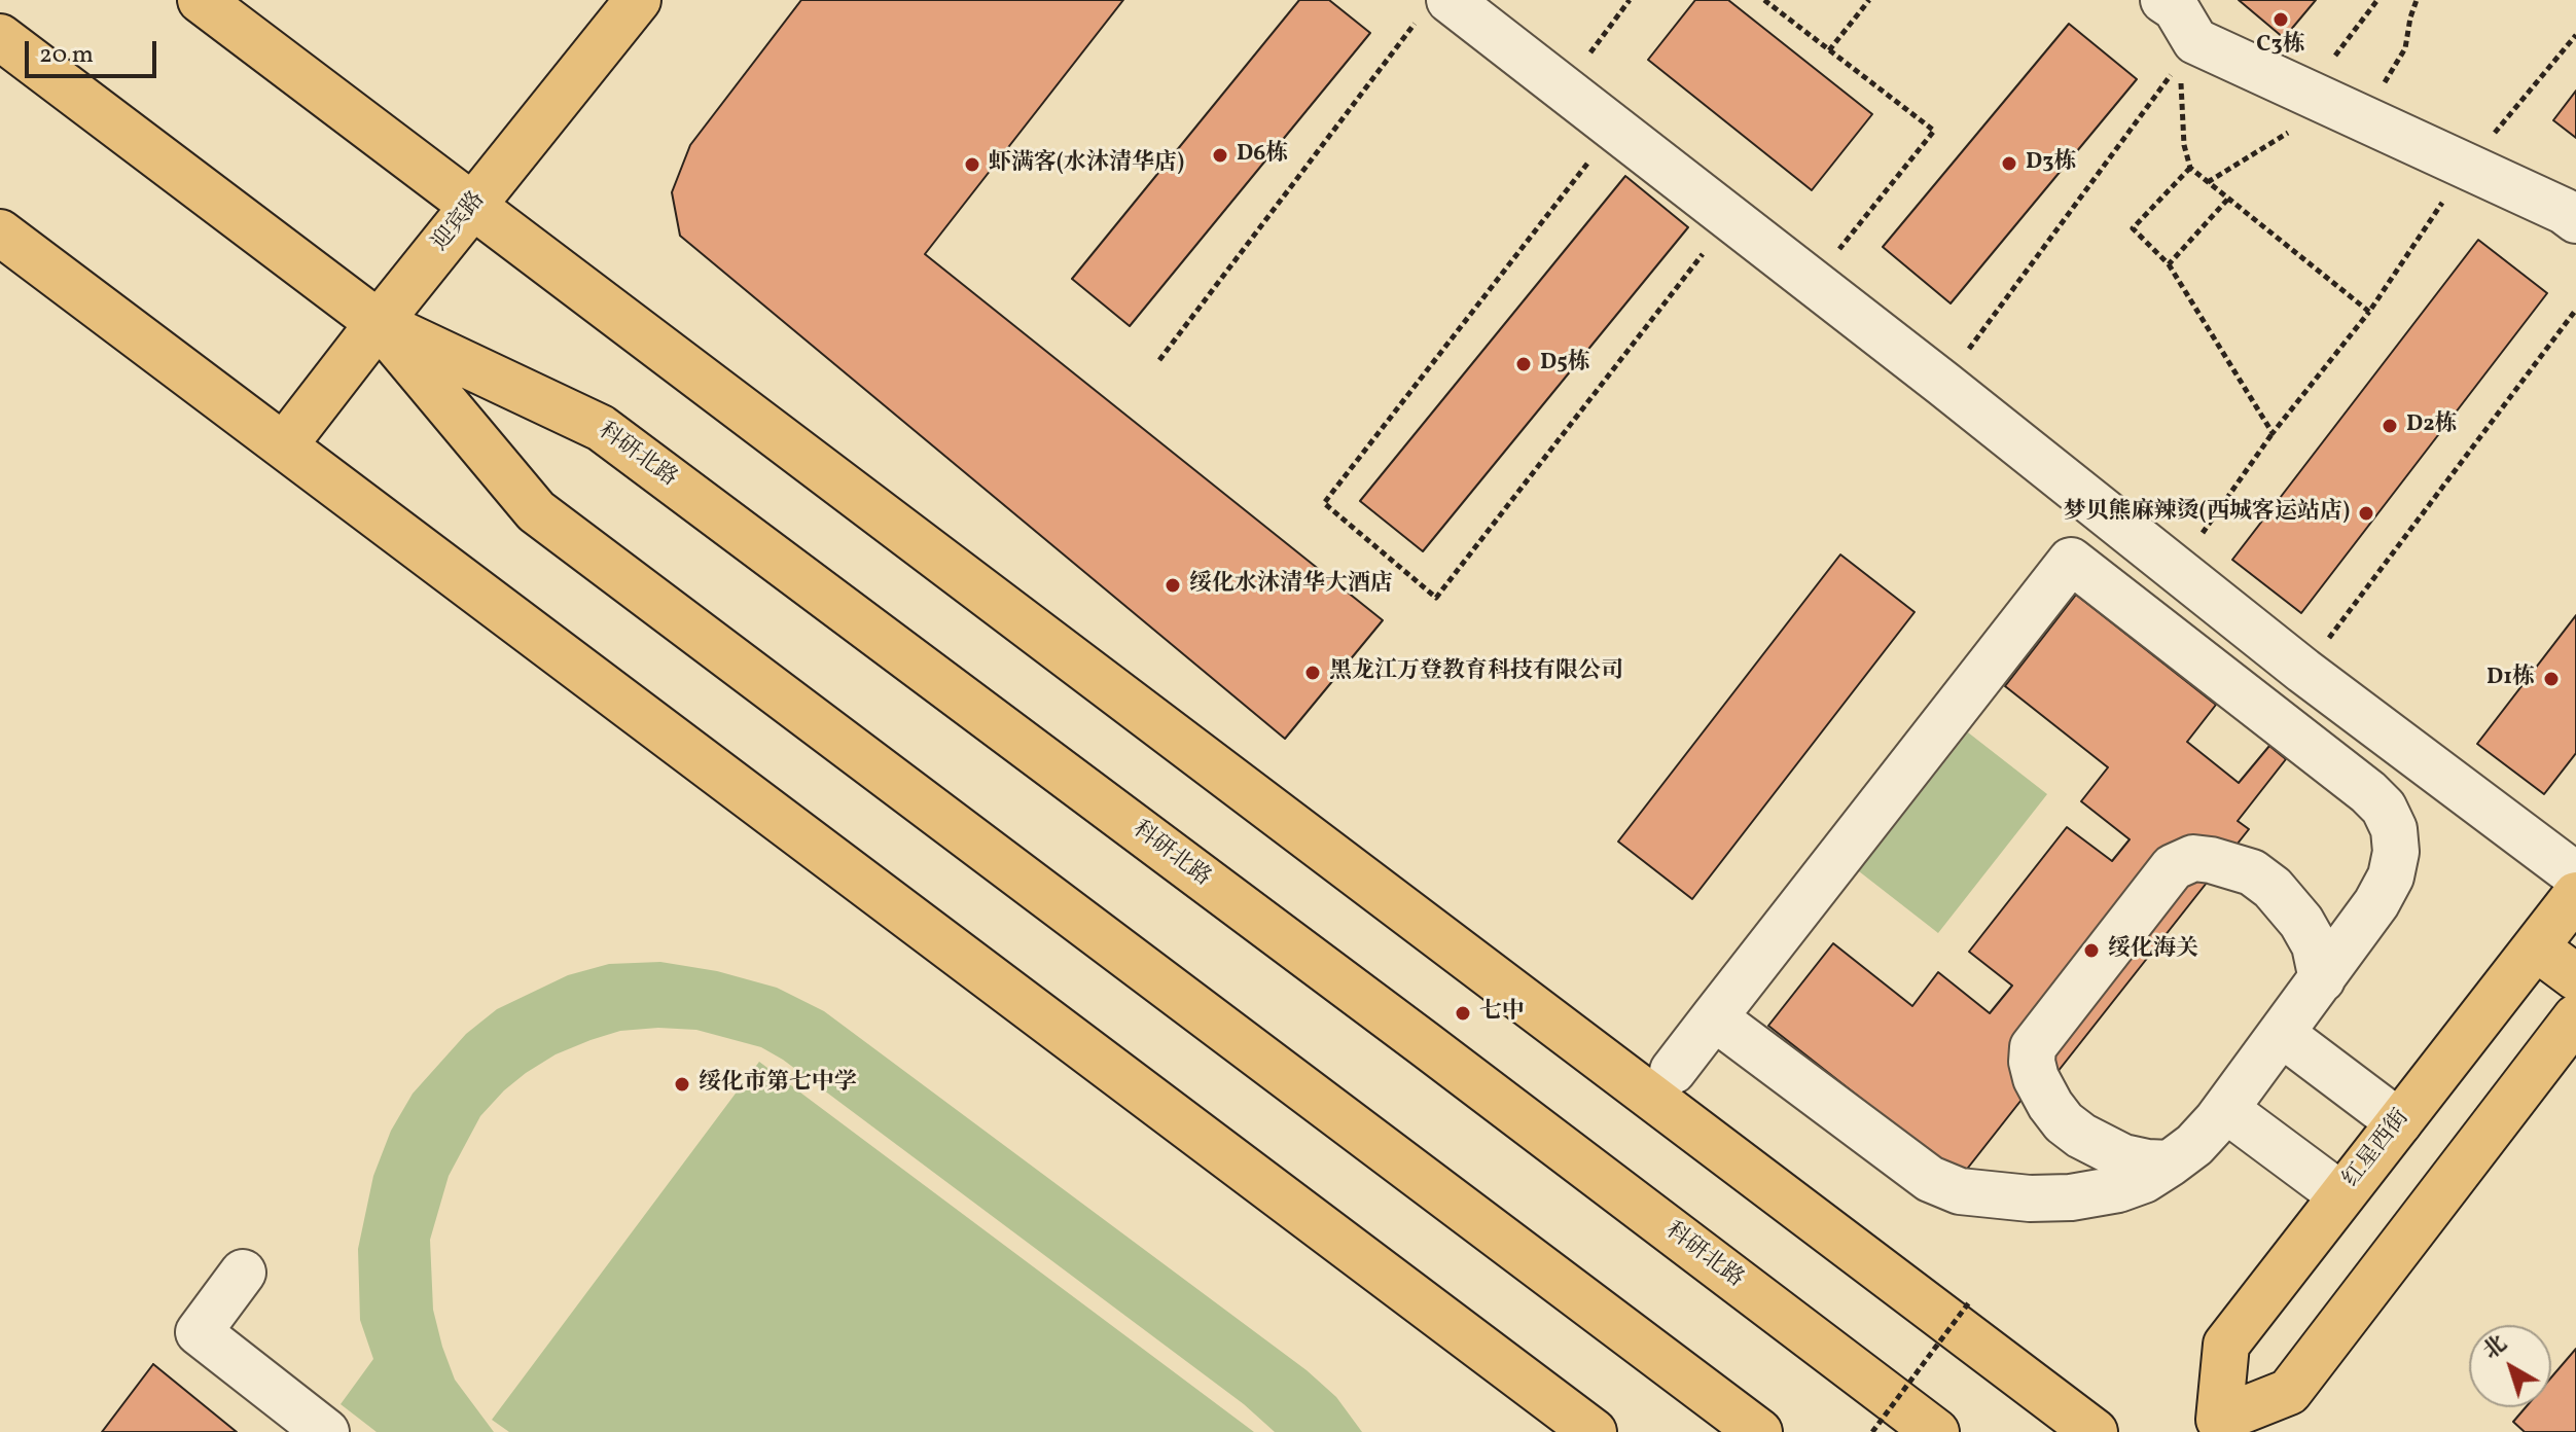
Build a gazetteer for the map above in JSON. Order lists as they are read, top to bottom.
{
  "streets": {
    "main road": ["迎宾路", "科研北路", "红星西街"]
  },
  "crossings": [
    ["迎宾路", "科研北路"]
  ],
  "places": [
    "C3栋",
    "D6栋",
    "D3栋",
    "虾满客(水沐清华店)",
    "D5栋",
    "D2栋",
    "梦贝熊麻辣烫(西城客运站店)",
    "绥化水沐清华大酒店",
    "黑龙江万登教育科技有限公司",
    "D1栋",
    "绥化海关",
    "七中",
    "绥化市第七中学"
  ],
  "scale_bar": "20 m",
  "north": "top left"
}
